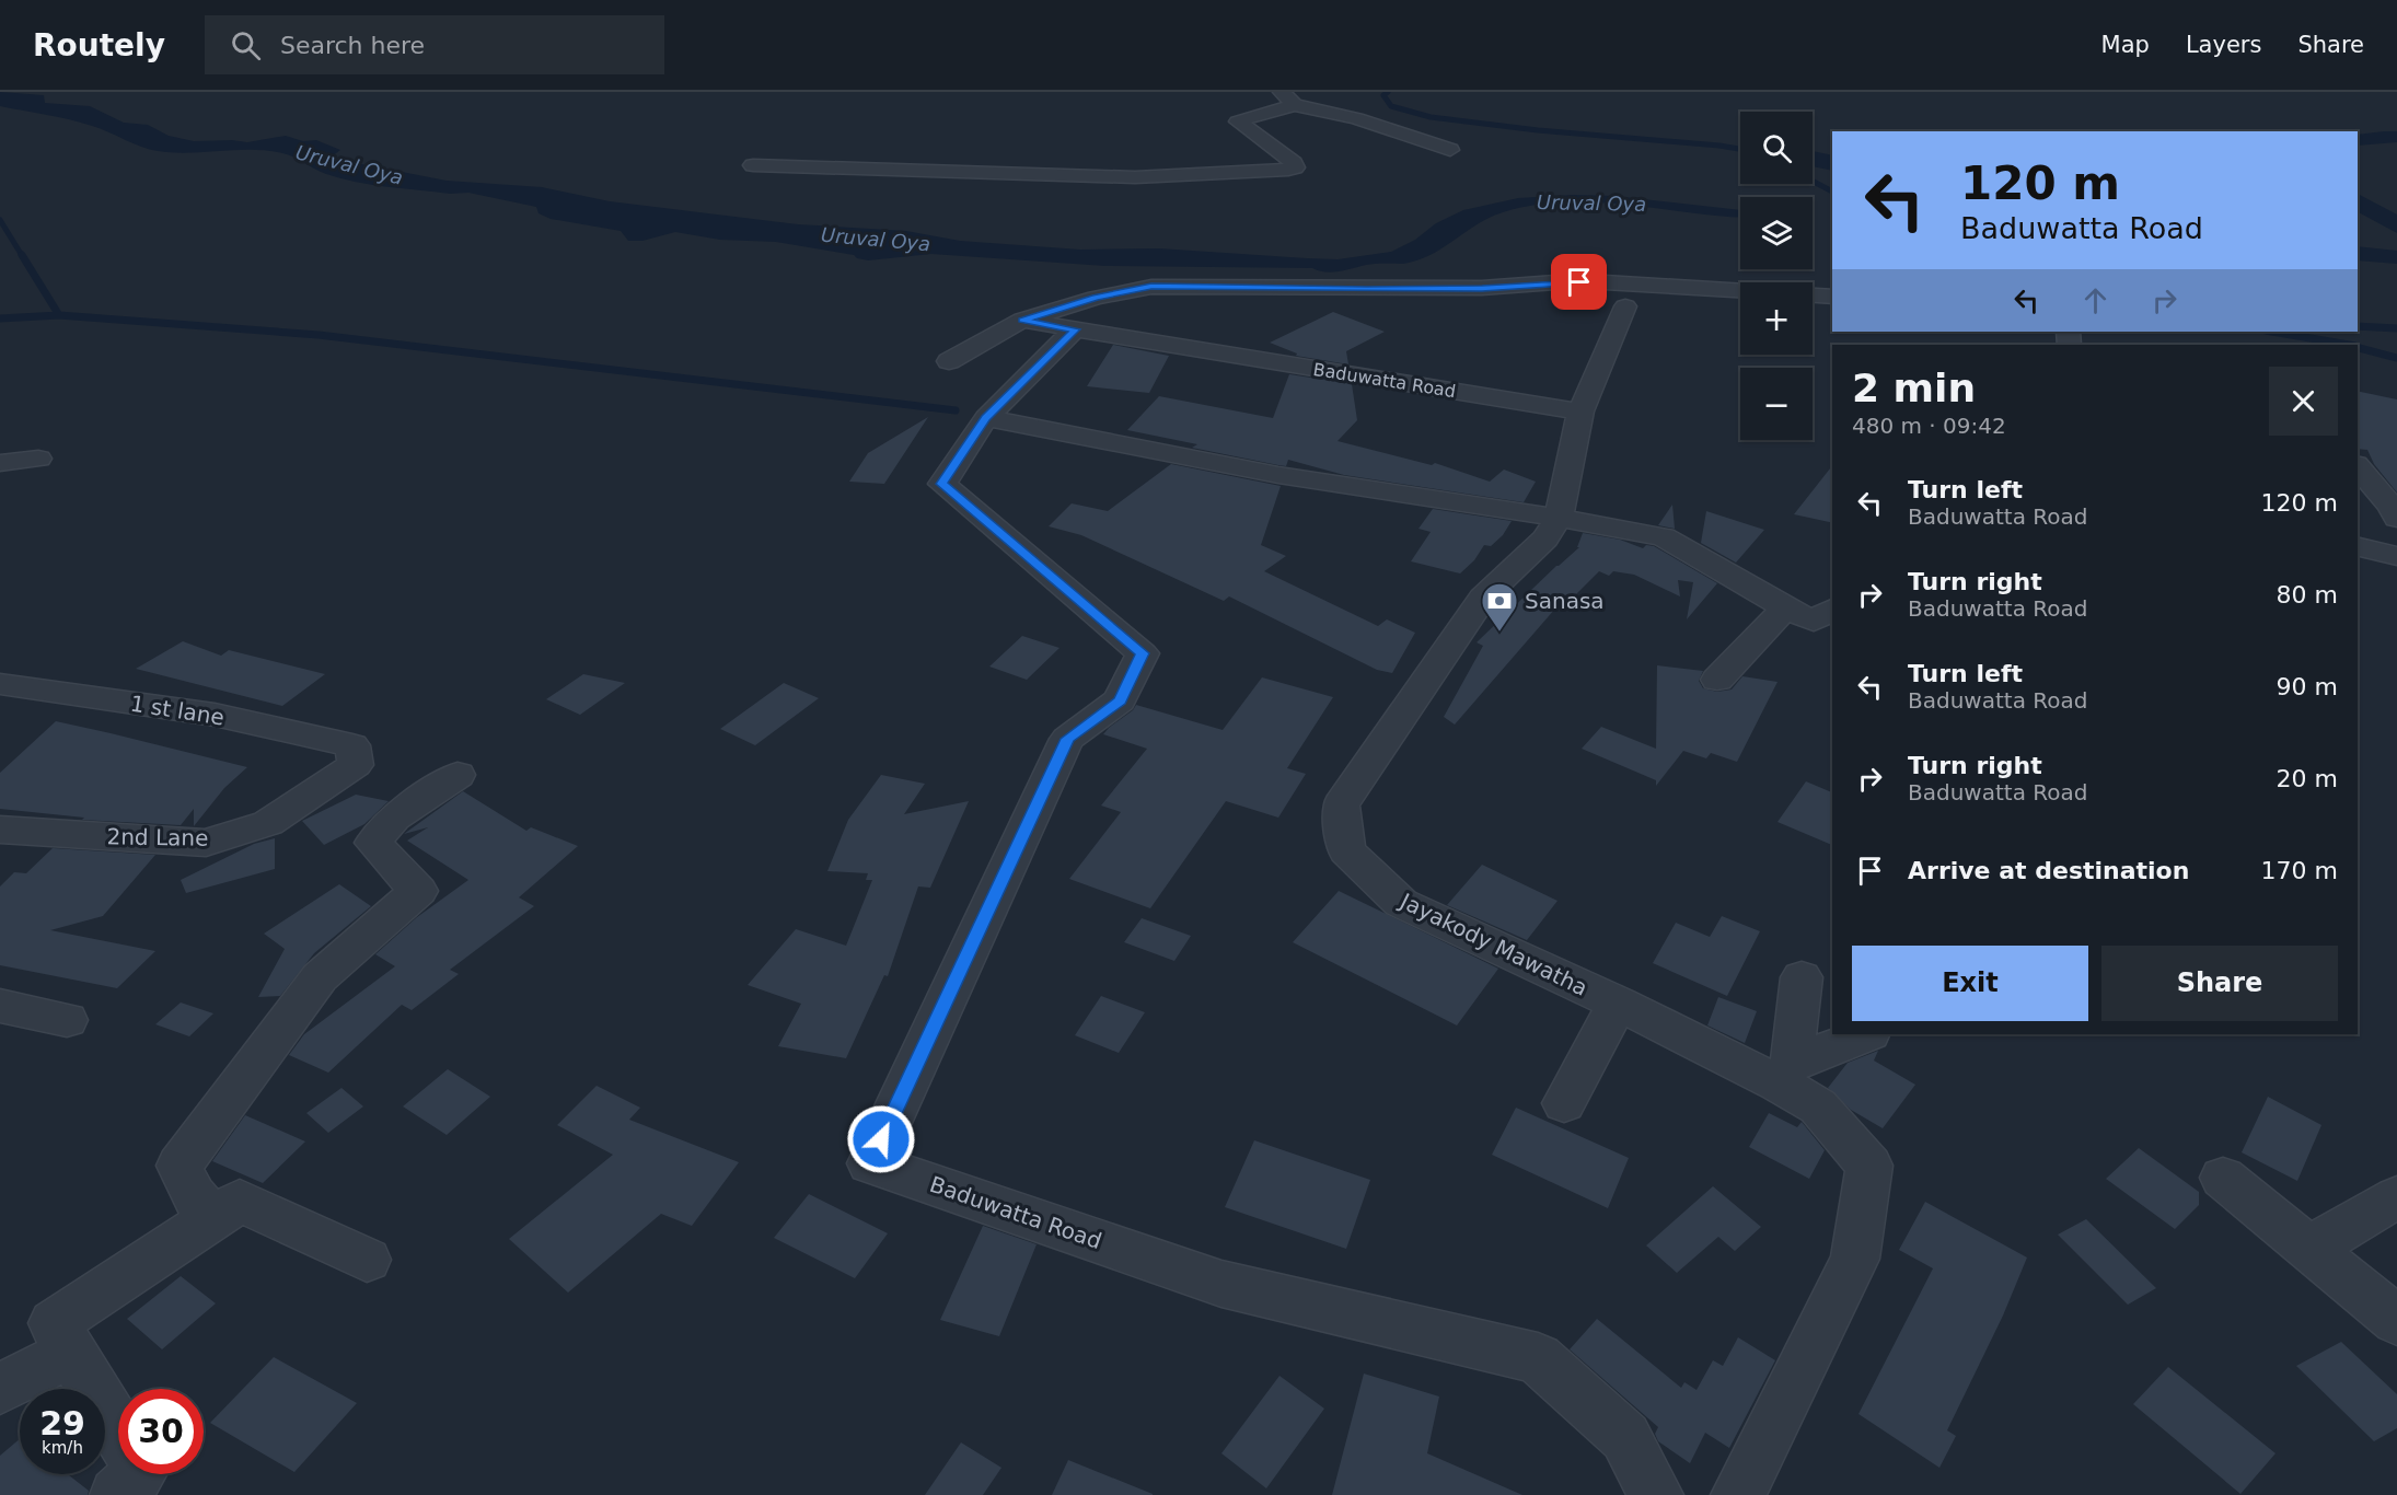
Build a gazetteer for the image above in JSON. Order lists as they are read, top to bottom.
{
  "streets": {
    "street": [
      "Baduwatta Road",
      "1 st lane",
      "2nd Lane",
      "Jayakody Mawatha"
    ]
  },
  "crossings": [
    ["1 st lane", "2nd Lane"]
  ],
  "water": ["Uruval Oya"],
  "places": {
    "bank": ["Sanasa"]
  },
  "page": {
    "header": "Routely",
    "search": "Search here",
    "nav": ["Map", "Layers", "Share"],
    "map_buttons": ["+", "−"],
    "turn": ["120 m", "Baduwatta Road"],
    "heading": ["2 min", "480 m · 09:42"],
    "list": [
      {
        "name": "Turn left",
        "note": "Baduwatta Road",
        "value": "120 m"
      },
      {
        "name": "Turn right",
        "note": "Baduwatta Road",
        "value": "80 m"
      },
      {
        "name": "Turn left",
        "note": "Baduwatta Road",
        "value": "90 m"
      },
      {
        "name": "Turn right",
        "note": "Baduwatta Road",
        "value": "20 m"
      },
      {
        "name": "Arrive at destination",
        "value": "170 m"
      }
    ],
    "buttons": ["Exit", "Share"],
    "speed": "29 km/h",
    "limit": "30"
  }
}
